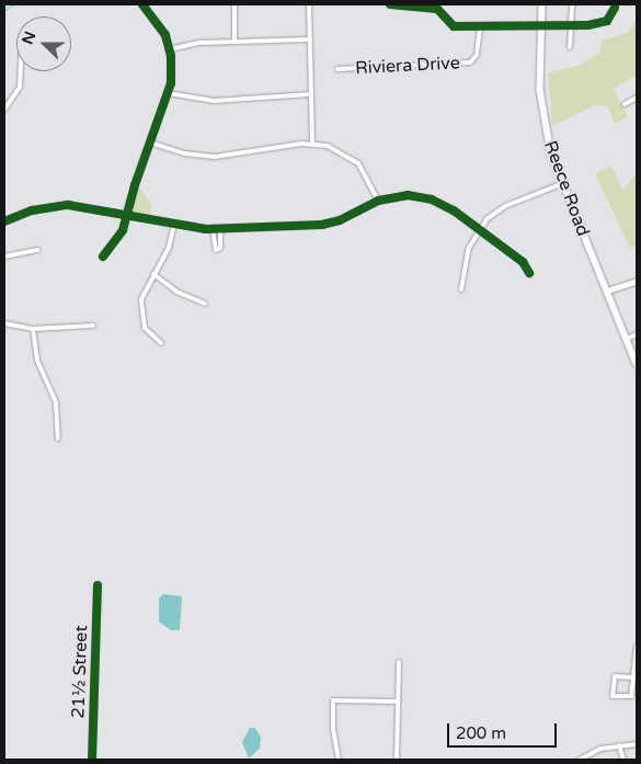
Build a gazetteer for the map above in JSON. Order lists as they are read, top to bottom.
{
  "streets": {
    "main road": ["Reece Road"],
    "street": ["Riviera Drive", "21½ Street"]
  },
  "scale_bar": "200 m",
  "north": "left"
}
